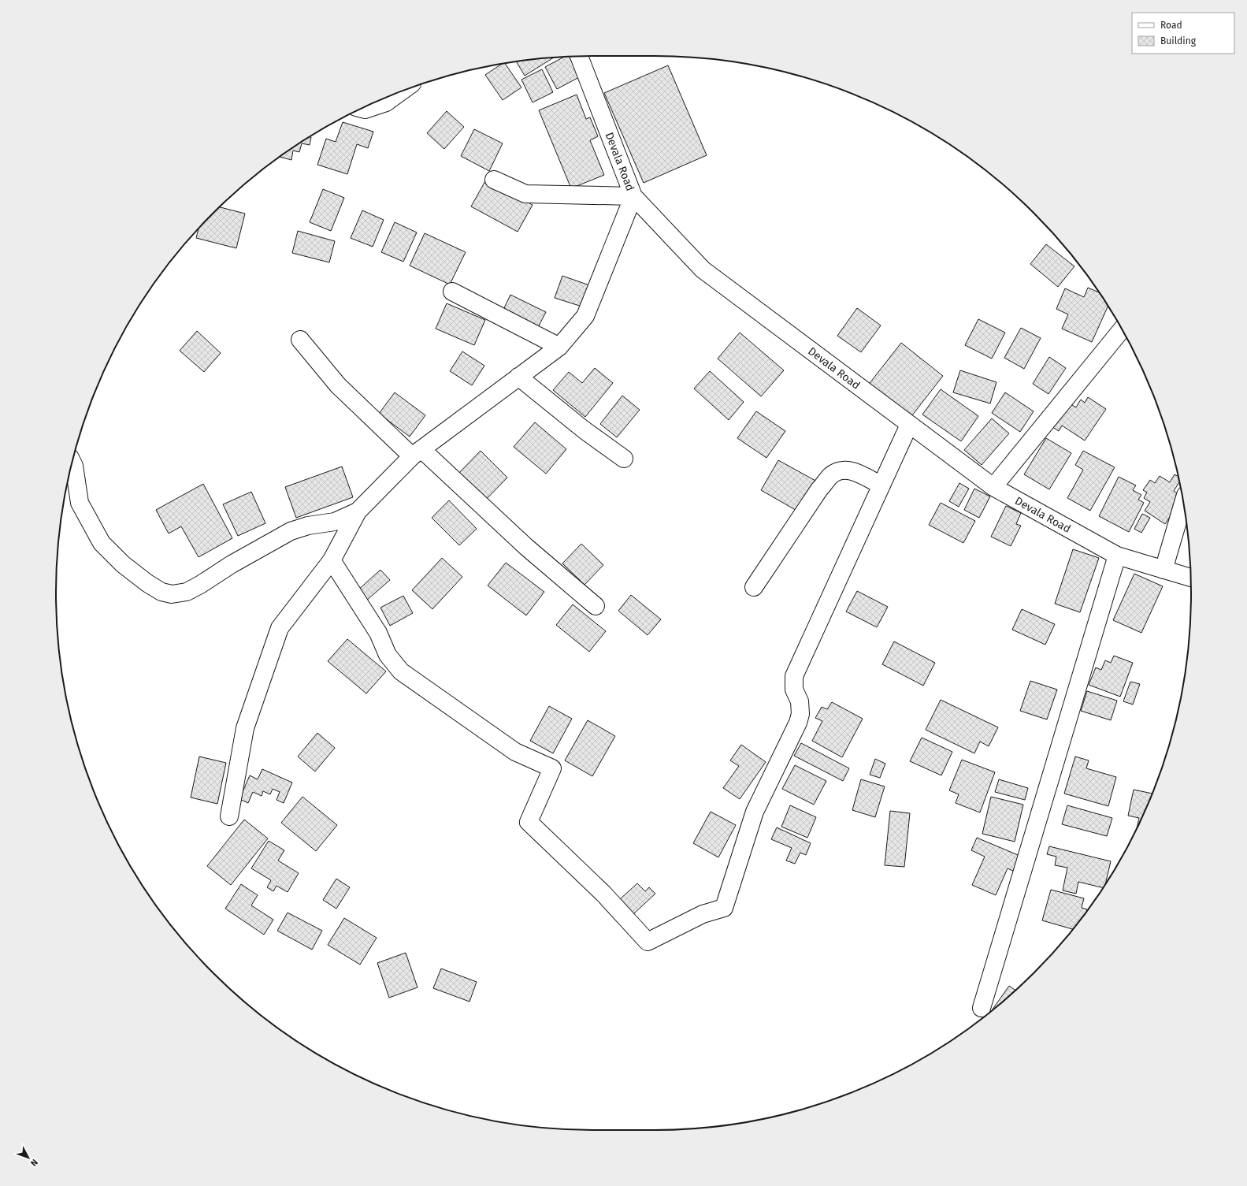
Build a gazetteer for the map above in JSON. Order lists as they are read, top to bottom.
{
  "streets": {
    "street": ["Devala Road"]
  },
  "legend": ["Road", "Building"],
  "north": "bottom right"
}
